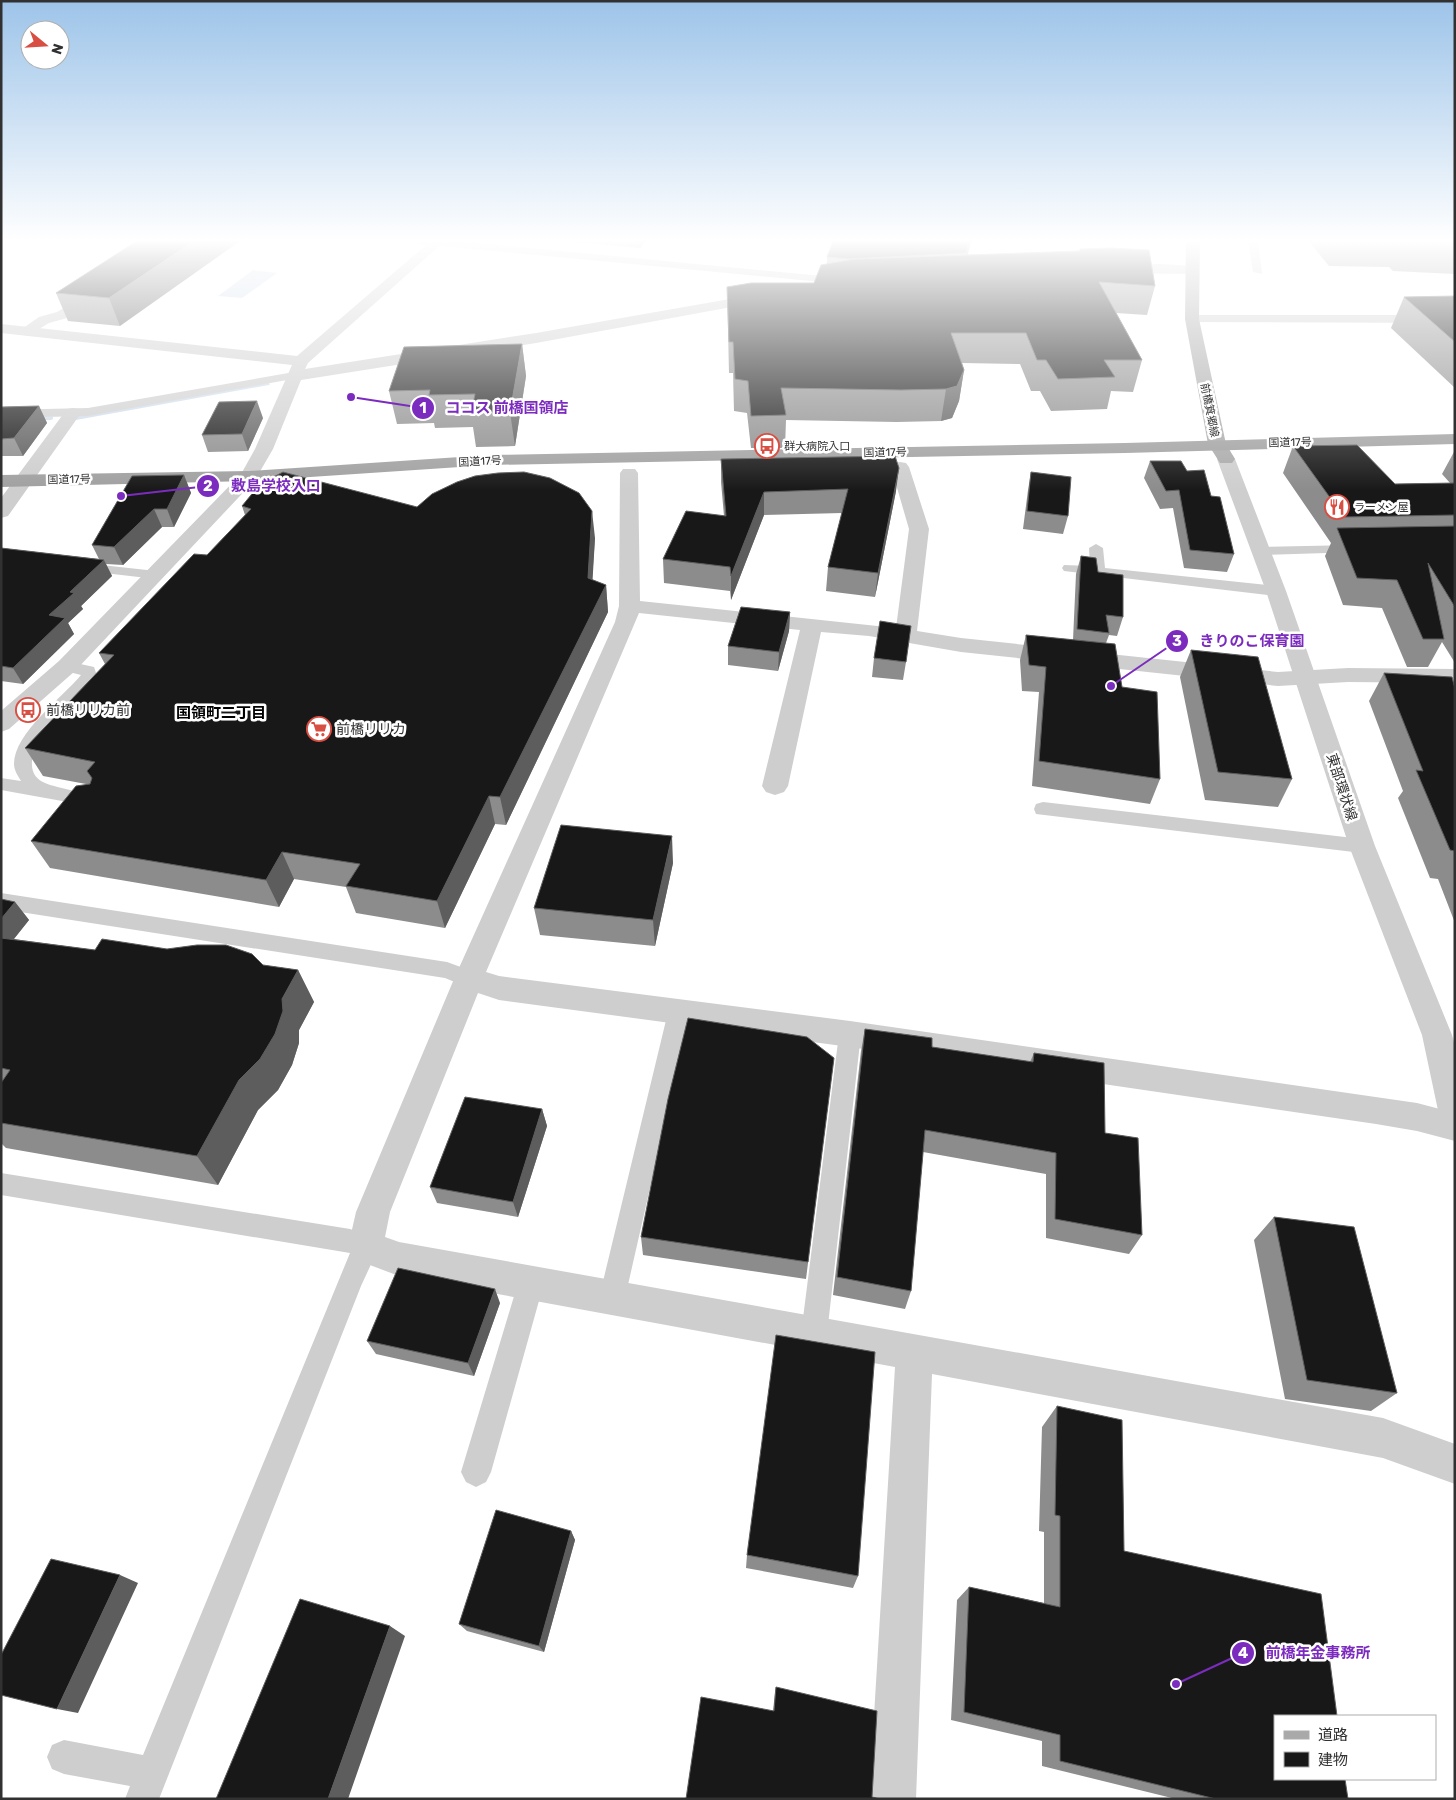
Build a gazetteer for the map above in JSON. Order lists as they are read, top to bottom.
{
  "streets": {
    "highway": ["国道17号"],
    "main road": ["前橋箕郷線"],
    "street": ["東部環状線"]
  },
  "crossings": [
    ["前橋箕郷線", "国道17号"],
    ["前橋箕郷線", "東部環状線"],
    ["国道17号", "東部環状線"]
  ],
  "districts": ["国領町二丁目"],
  "places": {
    "other": [
      "ココス 前橋国領店",
      "敷島学校入口",
      "きりのこ保育園",
      "前橋年金事務所"
    ],
    "bus stop": ["群大病院入口", "前橋リリカ前"],
    "restaurant": ["ラーメン屋"],
    "supermarket": ["前橋リリカ"]
  },
  "legend": ["道路", "建物"],
  "north": "right"
}
